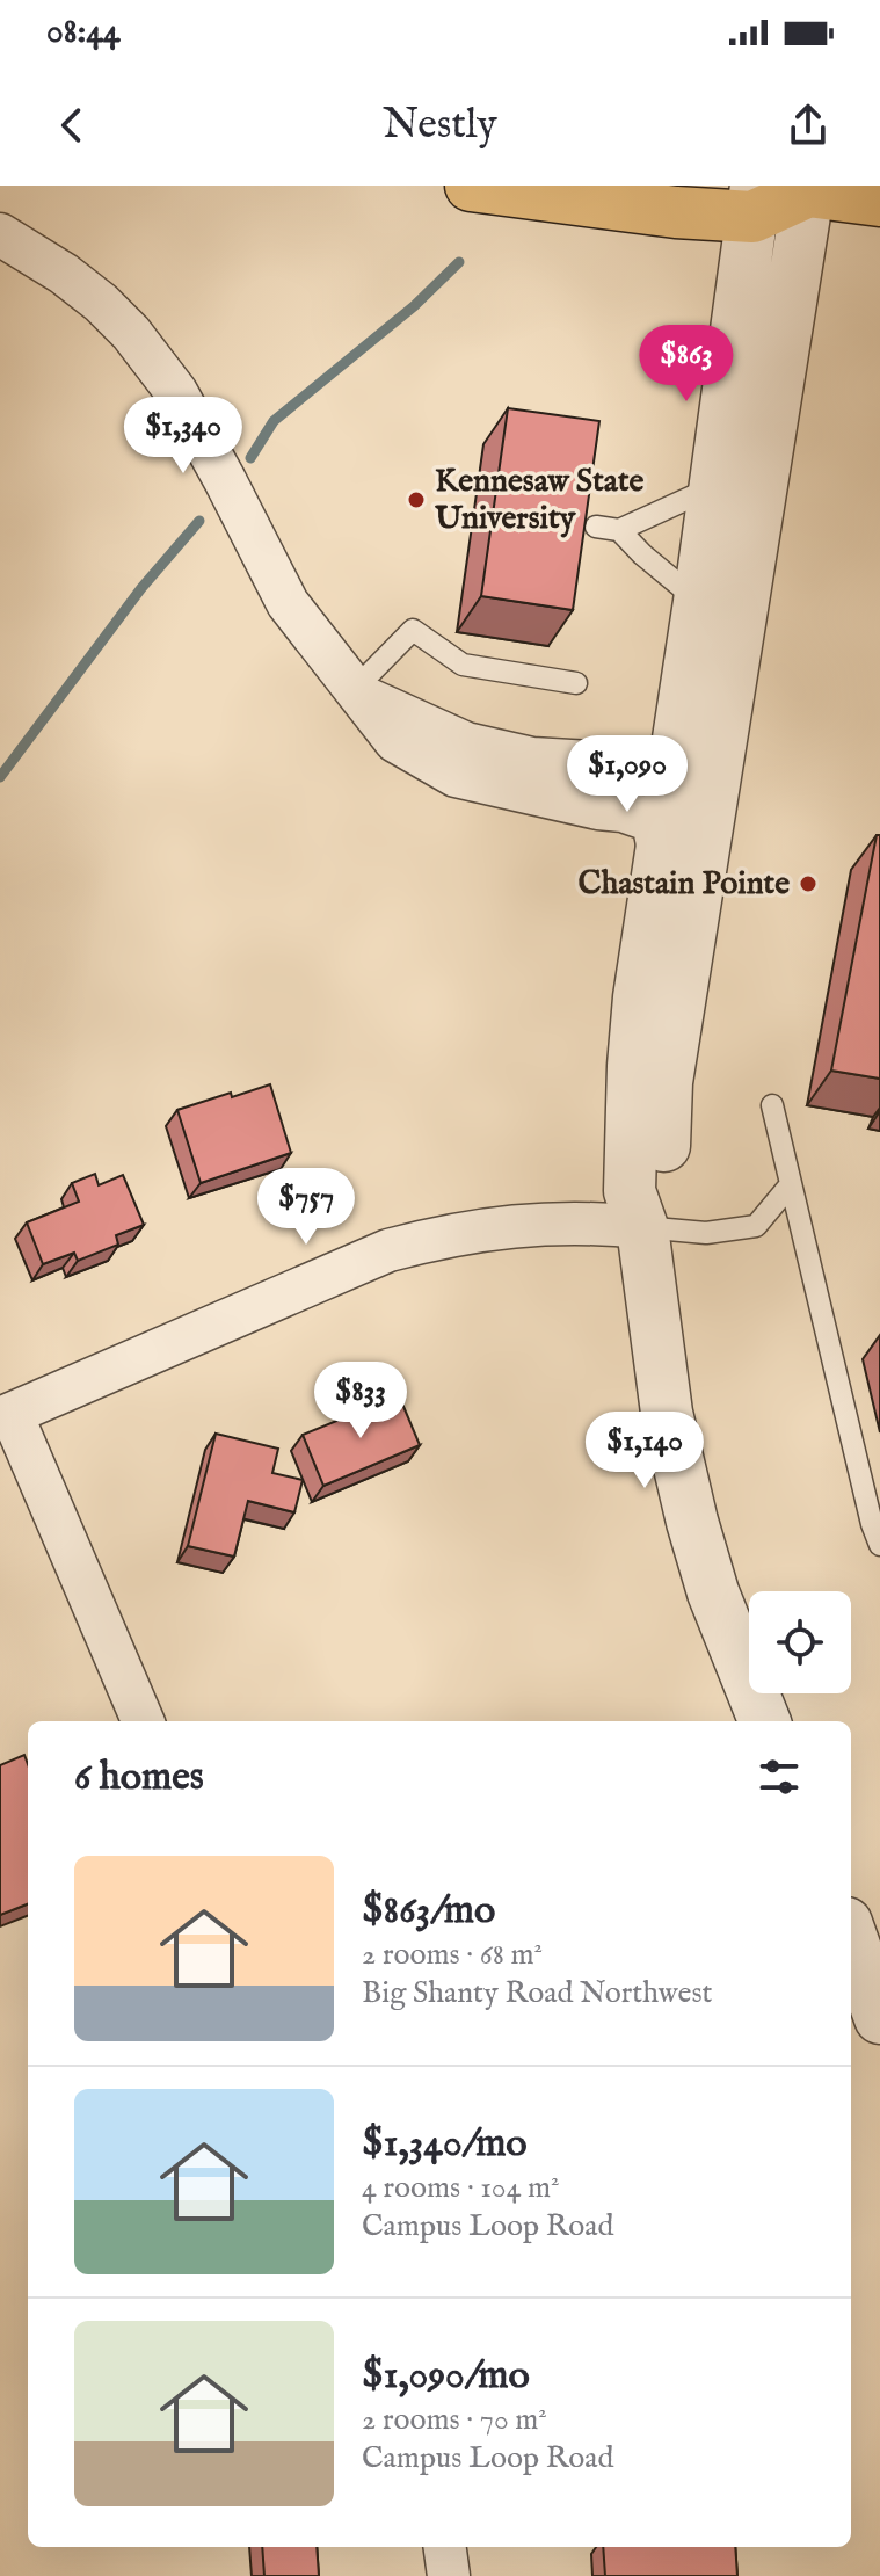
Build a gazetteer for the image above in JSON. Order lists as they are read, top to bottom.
{
  "places": ["Kennesaw State University", "Chastain Pointe"],
  "page": {
    "status": "08:44",
    "header": "Nestly",
    "price": [
      "$863",
      "$1,340",
      "$1,090",
      "$757",
      "$833",
      "$1,140"
    ],
    "heading": "6 homes",
    "list": [
      {
        "name": "$863/mo",
        "note": "2 rooms · 68 m² · Big Shanty Road Northwest"
      },
      {
        "name": "$1,340/mo",
        "note": "4 rooms · 104 m² · Campus Loop Road"
      },
      {
        "name": "$1,090/mo",
        "note": "2 rooms · 70 m² · Campus Loop Road"
      }
    ]
  }
}
